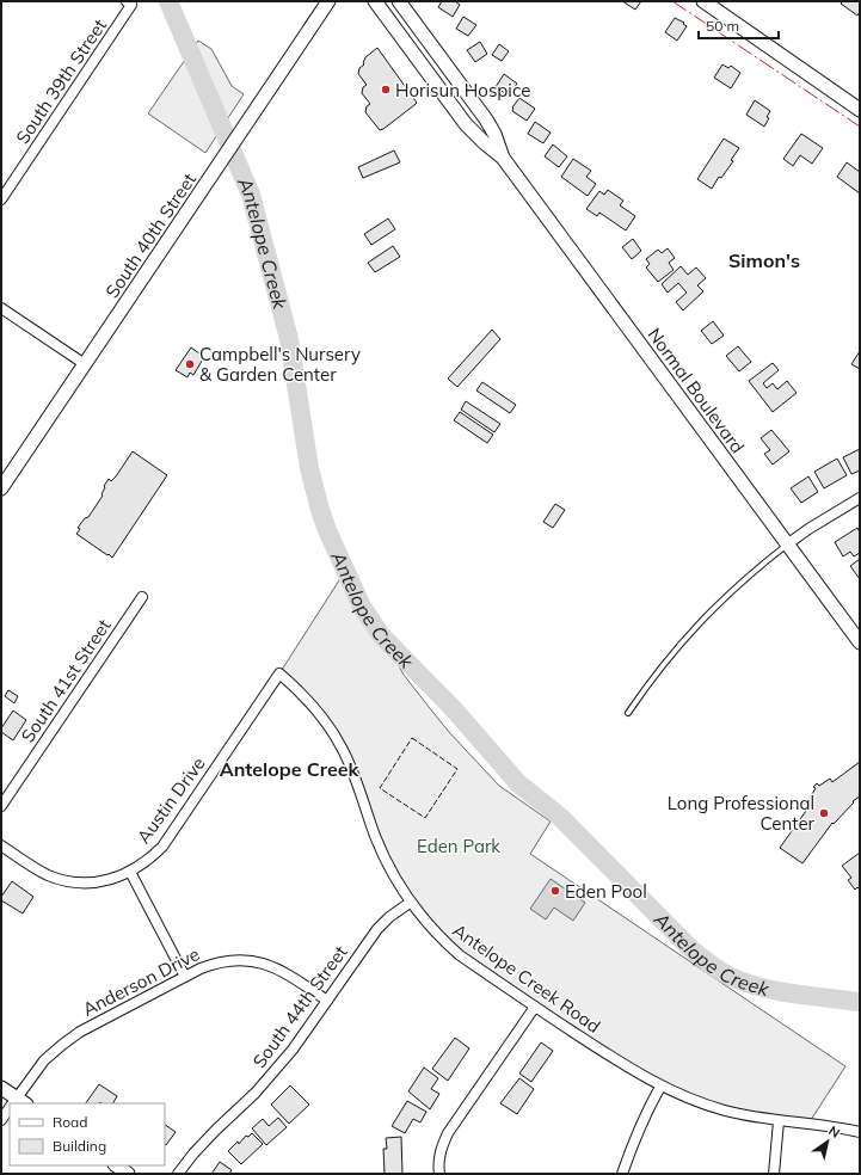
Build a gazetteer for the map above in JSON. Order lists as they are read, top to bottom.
{
  "streets": {
    "main road": ["South 40th Street", "Normal Boulevard"],
    "street": [
      "South 39th Street",
      "South 41st Street",
      "Austin Drive",
      "Antelope Creek Road",
      "Anderson Drive",
      "South 44th Street"
    ]
  },
  "crossings": [
    ["Austin Drive", "Antelope Creek Road"],
    ["Antelope Creek Road", "South 44th Street"],
    ["Anderson Drive", "South 44th Street"]
  ],
  "districts": ["Simon's", "Antelope Creek"],
  "water": ["Antelope Creek"],
  "parks": ["Eden Park"],
  "places": [
    "Horisun Hospice",
    "Campbell's Nursery & Garden Center",
    "Long Professional Center",
    "Eden Pool"
  ],
  "legend": ["Road", "Building"],
  "scale_bar": "50 m",
  "north": "top right"
}
